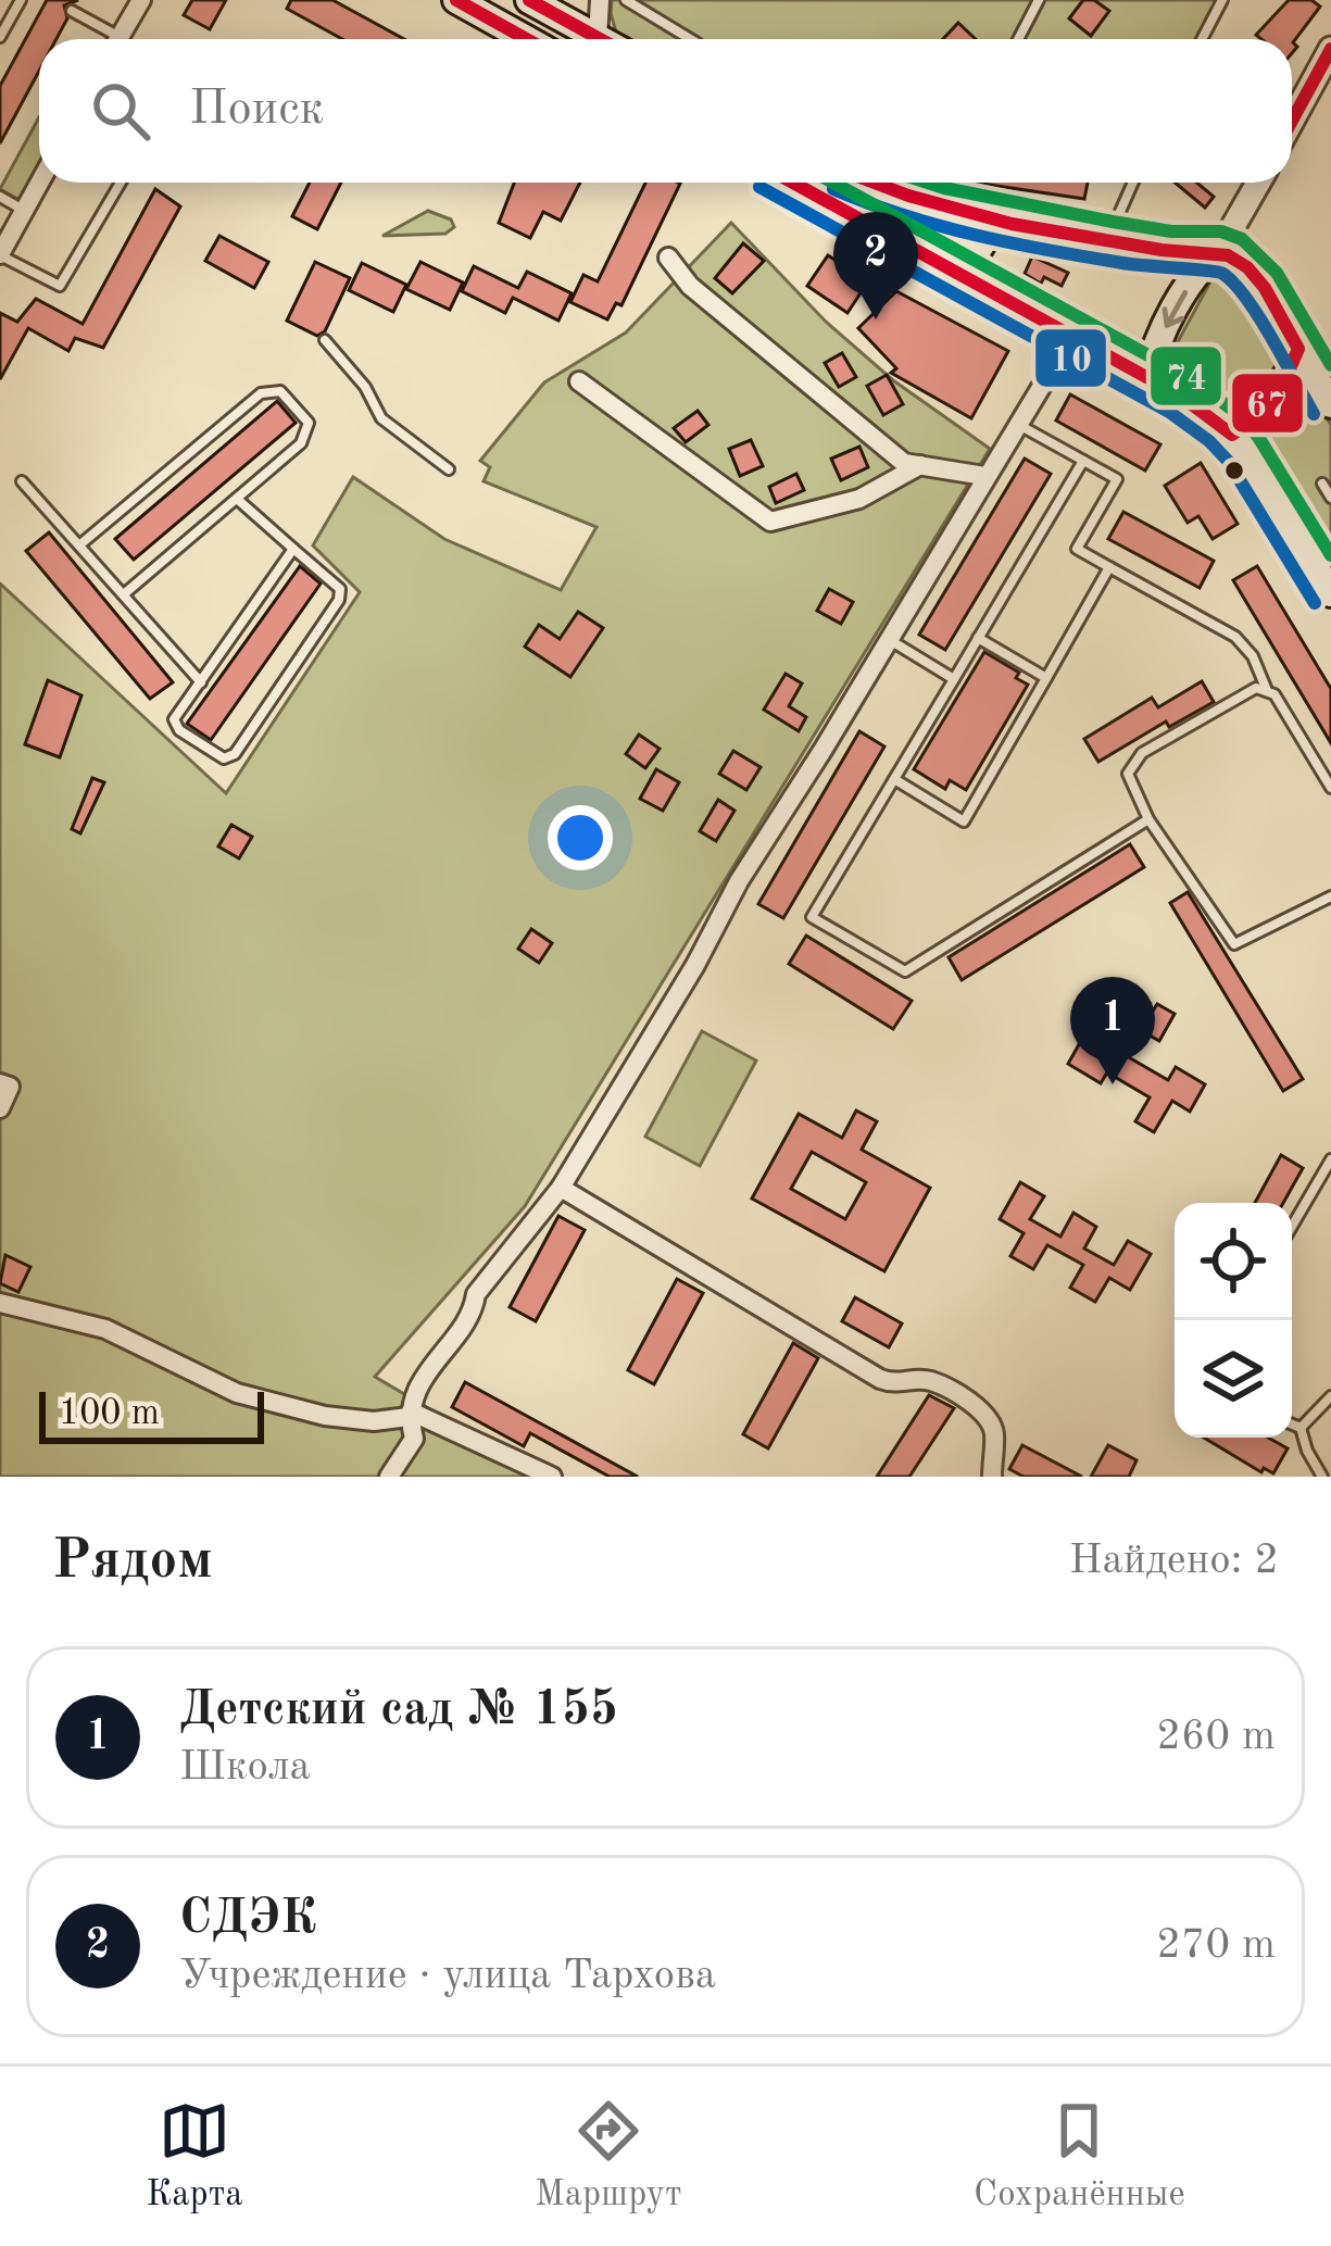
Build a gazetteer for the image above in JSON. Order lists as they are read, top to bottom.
{
  "lines": ["transit line 67", "transit line 74", "transit line 10"],
  "scale_bar": "100 m",
  "page": {
    "search": "Поиск",
    "pins": ["2", "1"],
    "scale": "100 m",
    "heading": ["Рядом", "Найдено: 2"],
    "list": [
      {
        "mark": "1",
        "name": "Детский сад № 155",
        "note": "Школа",
        "value": "260 m"
      },
      {
        "mark": "2",
        "name": "СДЭК",
        "note": "Учреждение · улица Тархова",
        "value": "270 m"
      }
    ],
    "nav": ["Карта", "Маршрут", "Сохранённые"]
  }
}
